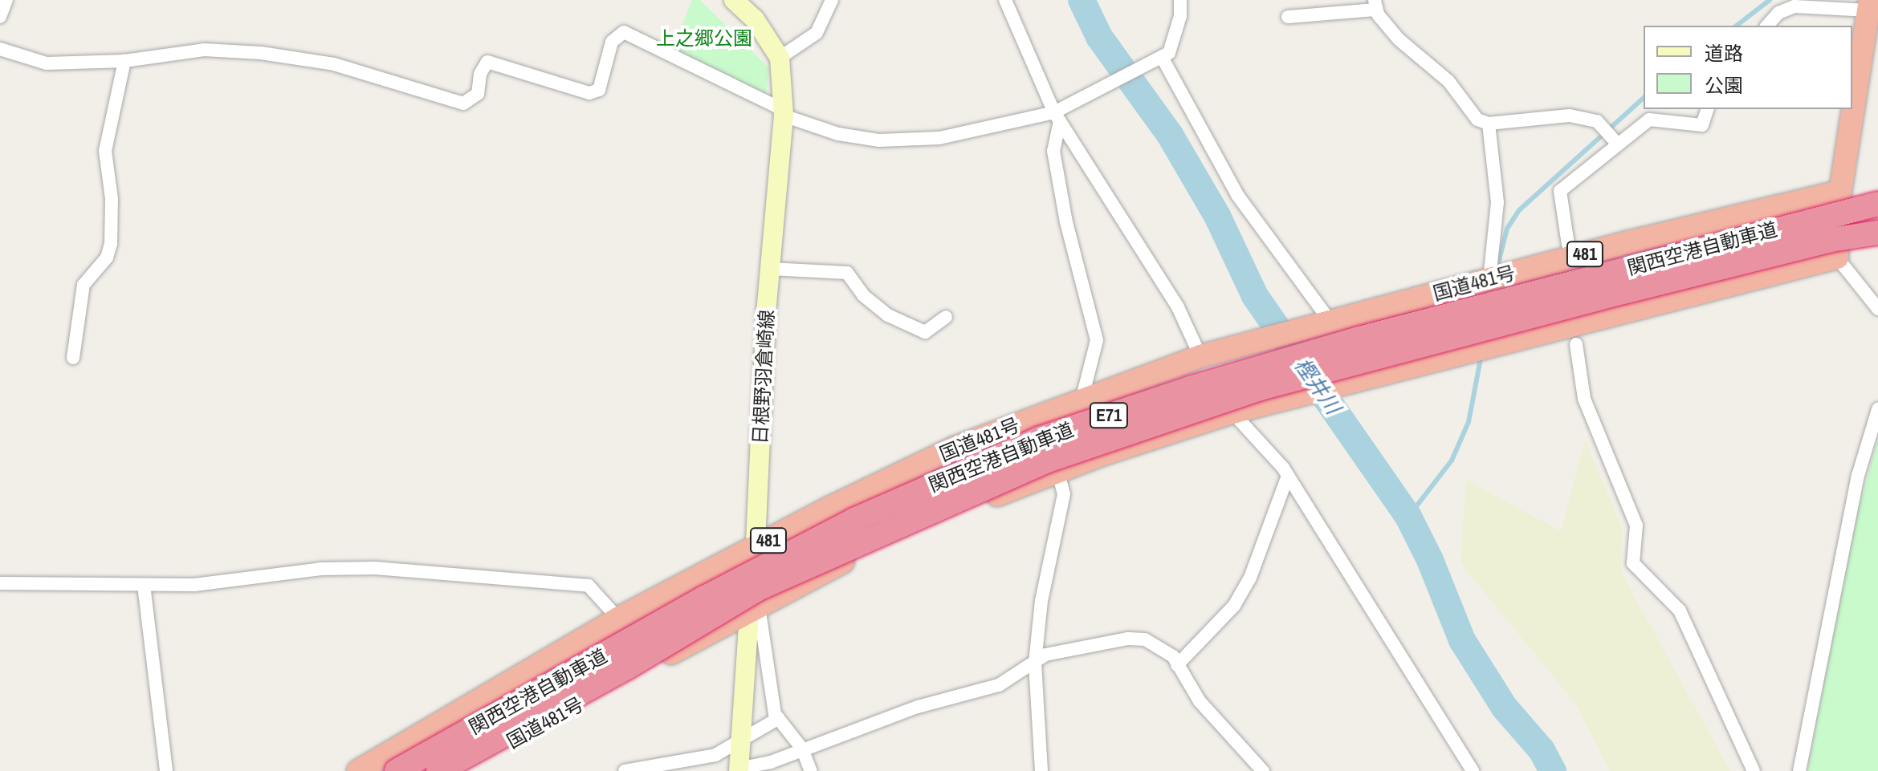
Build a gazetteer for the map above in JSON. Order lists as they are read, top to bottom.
{
  "streets": {
    "highway": [
      "関西空港自動車道",
      "481",
      "国道481号",
      "E71"
    ],
    "main road": ["日根野羽倉崎線"]
  },
  "crossings": [
    ["国道481号", "日根野羽倉崎線"]
  ],
  "water": ["樫井川"],
  "parks": ["上之郷公園"],
  "legend": ["道路", "公園"]
}
